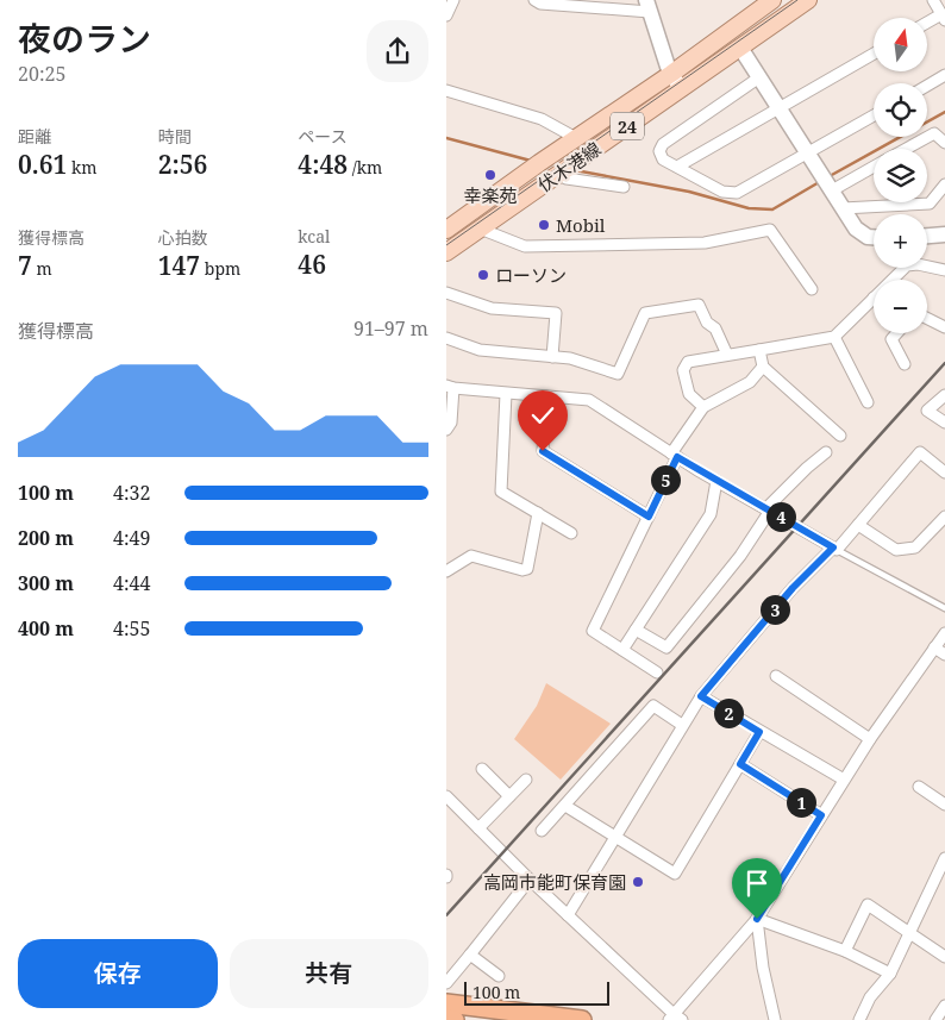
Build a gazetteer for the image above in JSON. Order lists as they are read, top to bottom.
{
  "streets": {
    "main road": ["24", "伏木港線"]
  },
  "places": [
    "幸楽苑",
    "Mobil",
    "ローソン",
    "高岡市能町保育園"
  ],
  "scale_bar": "100 m",
  "north": "top",
  "page": {
    "heading": ["夜のラン", "20:25"],
    "map_buttons": ["+", "−"],
    "stats": [
      ["距離", "0.61 km"],
      ["時間", "2:56"],
      ["ペース", "4:48 /km"],
      ["獲得標高", "7 m"],
      ["心拍数", "147 bpm"],
      ["kcal", "46"]
    ],
    "chart": ["獲得標高", "91–97 m"],
    "pins": [
      "5",
      "4",
      "3",
      "2",
      "1"
    ],
    "list": [
      {
        "name": "100 m",
        "note": "4:32"
      },
      {
        "name": "200 m",
        "note": "4:49"
      },
      {
        "name": "300 m",
        "note": "4:44"
      },
      {
        "name": "400 m",
        "note": "4:55"
      }
    ],
    "buttons": ["保存", "共有"],
    "scale": "100 m"
  }
}
